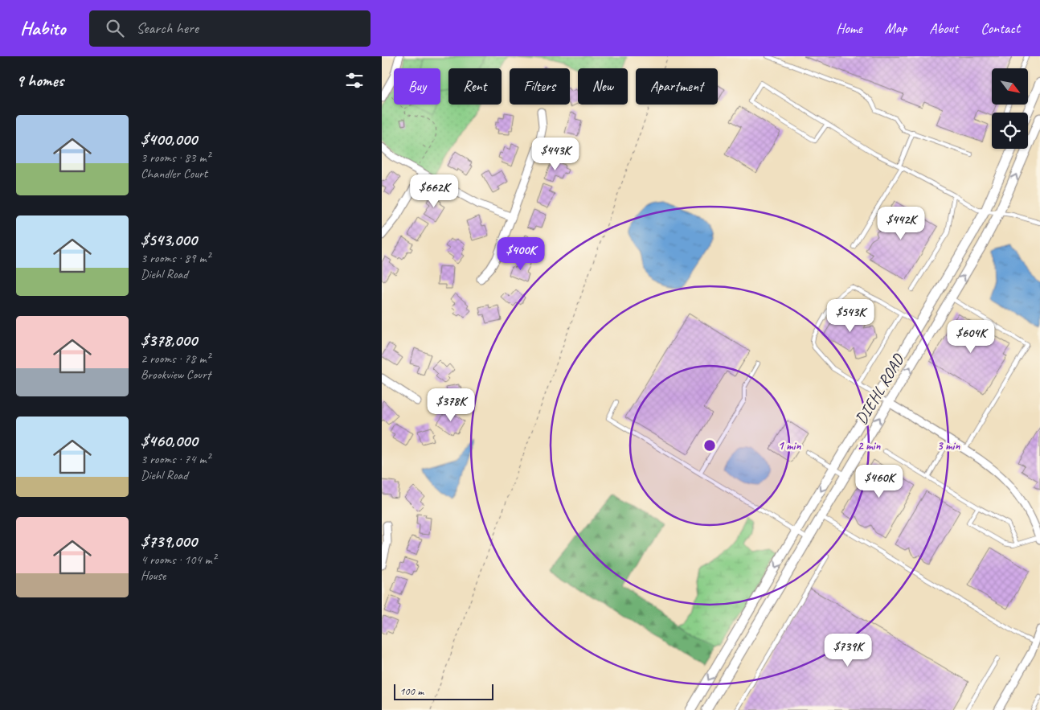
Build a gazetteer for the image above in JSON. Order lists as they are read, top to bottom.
{
  "streets": {
    "street": ["DIEHL ROAD"]
  },
  "scale_bar": "100 m",
  "north": "bottom right",
  "page": {
    "header": "Habito",
    "search": "Search here",
    "nav": [
      "Home",
      "Map",
      "About",
      "Contact"
    ],
    "heading": "9 homes",
    "chip": [
      "Buy",
      "Rent",
      "Filters",
      "New",
      "Apartment"
    ],
    "list": [
      {
        "name": "$400,000",
        "note": "3 rooms · 83 m² · Chandler Court"
      },
      {
        "name": "$543,000",
        "note": "3 rooms · 89 m² · Diehl Road"
      },
      {
        "name": "$378,000",
        "note": "2 rooms · 78 m² · Brookview Court"
      },
      {
        "name": "$460,000",
        "note": "3 rooms · 74 m² · Diehl Road"
      },
      {
        "name": "$739,000",
        "note": "4 rooms · 104 m² · House"
      }
    ],
    "price": [
      "$443K",
      "$662K",
      "$442K",
      "$400K",
      "$543K",
      "$604K",
      "$378K",
      "$460K",
      "$739K"
    ],
    "scale": "100 m"
  },
  "rings": ["1 min", "2 min", "3 min"]
}
